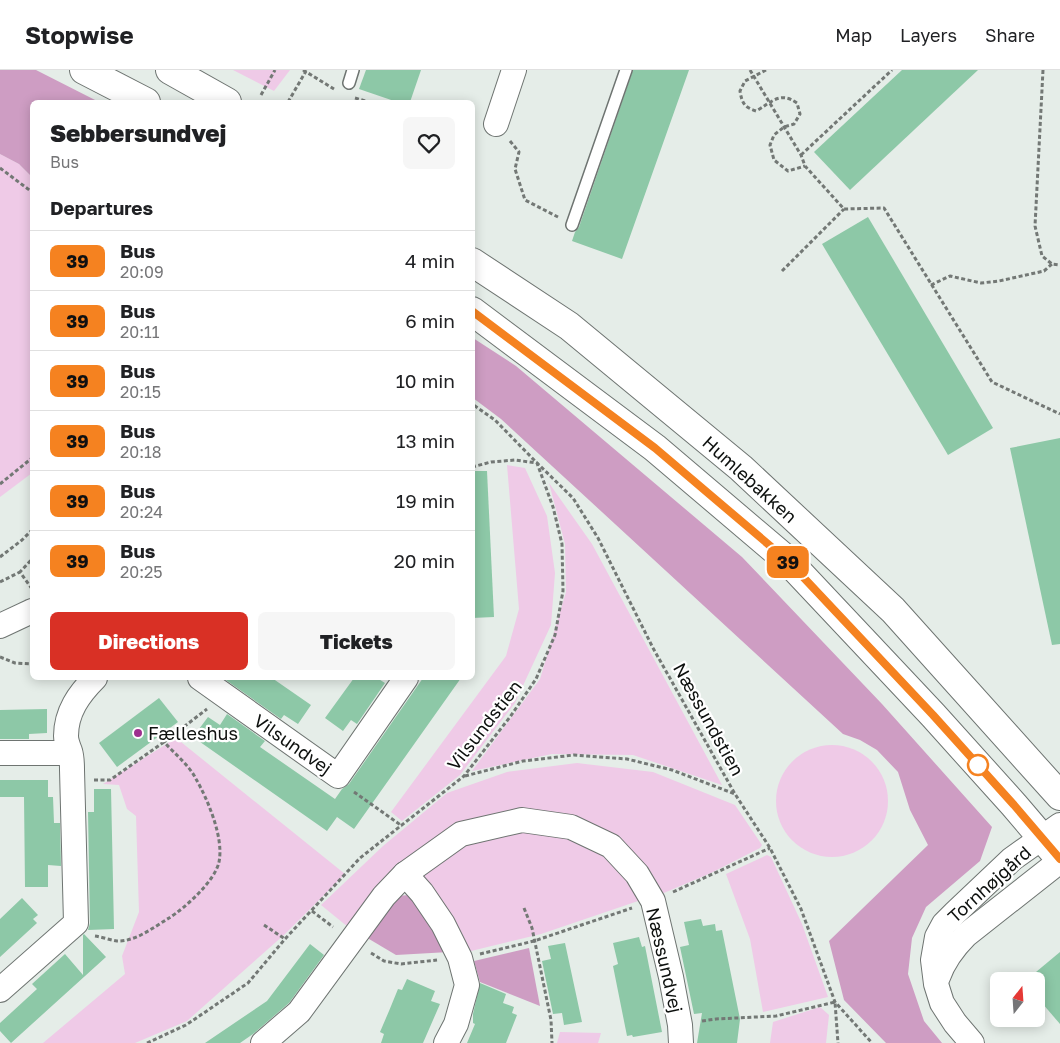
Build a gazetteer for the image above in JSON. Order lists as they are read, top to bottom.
{
  "streets": {
    "street": [
      "Humlebakken",
      "Vilsundvej",
      "Tornhøjgård",
      "Næssundvej"
    ],
    "path": ["Næssundstien", "Vilsundstien"]
  },
  "crossings": [
    ["Humlebakken", "Tornhøjgård"],
    ["Næssundstien", "Vilsundstien"]
  ],
  "places": ["Fælleshus"],
  "lines": ["bus line 39"],
  "north": "top",
  "page": {
    "header": "Stopwise",
    "nav": ["Map", "Layers", "Share"],
    "on_map": "39",
    "heading": [
      ["Sebbersundvej", "Bus"],
      "Departures"
    ],
    "list": [
      {
        "mark": "39",
        "name": "Bus",
        "note": "20:09",
        "value": "4 min"
      },
      {
        "mark": "39",
        "name": "Bus",
        "note": "20:11",
        "value": "6 min"
      },
      {
        "mark": "39",
        "name": "Bus",
        "note": "20:15",
        "value": "10 min"
      },
      {
        "mark": "39",
        "name": "Bus",
        "note": "20:18",
        "value": "13 min"
      },
      {
        "mark": "39",
        "name": "Bus",
        "note": "20:24",
        "value": "19 min"
      },
      {
        "mark": "39",
        "name": "Bus",
        "note": "20:25",
        "value": "20 min"
      }
    ],
    "buttons": ["Directions", "Tickets"]
  }
}
